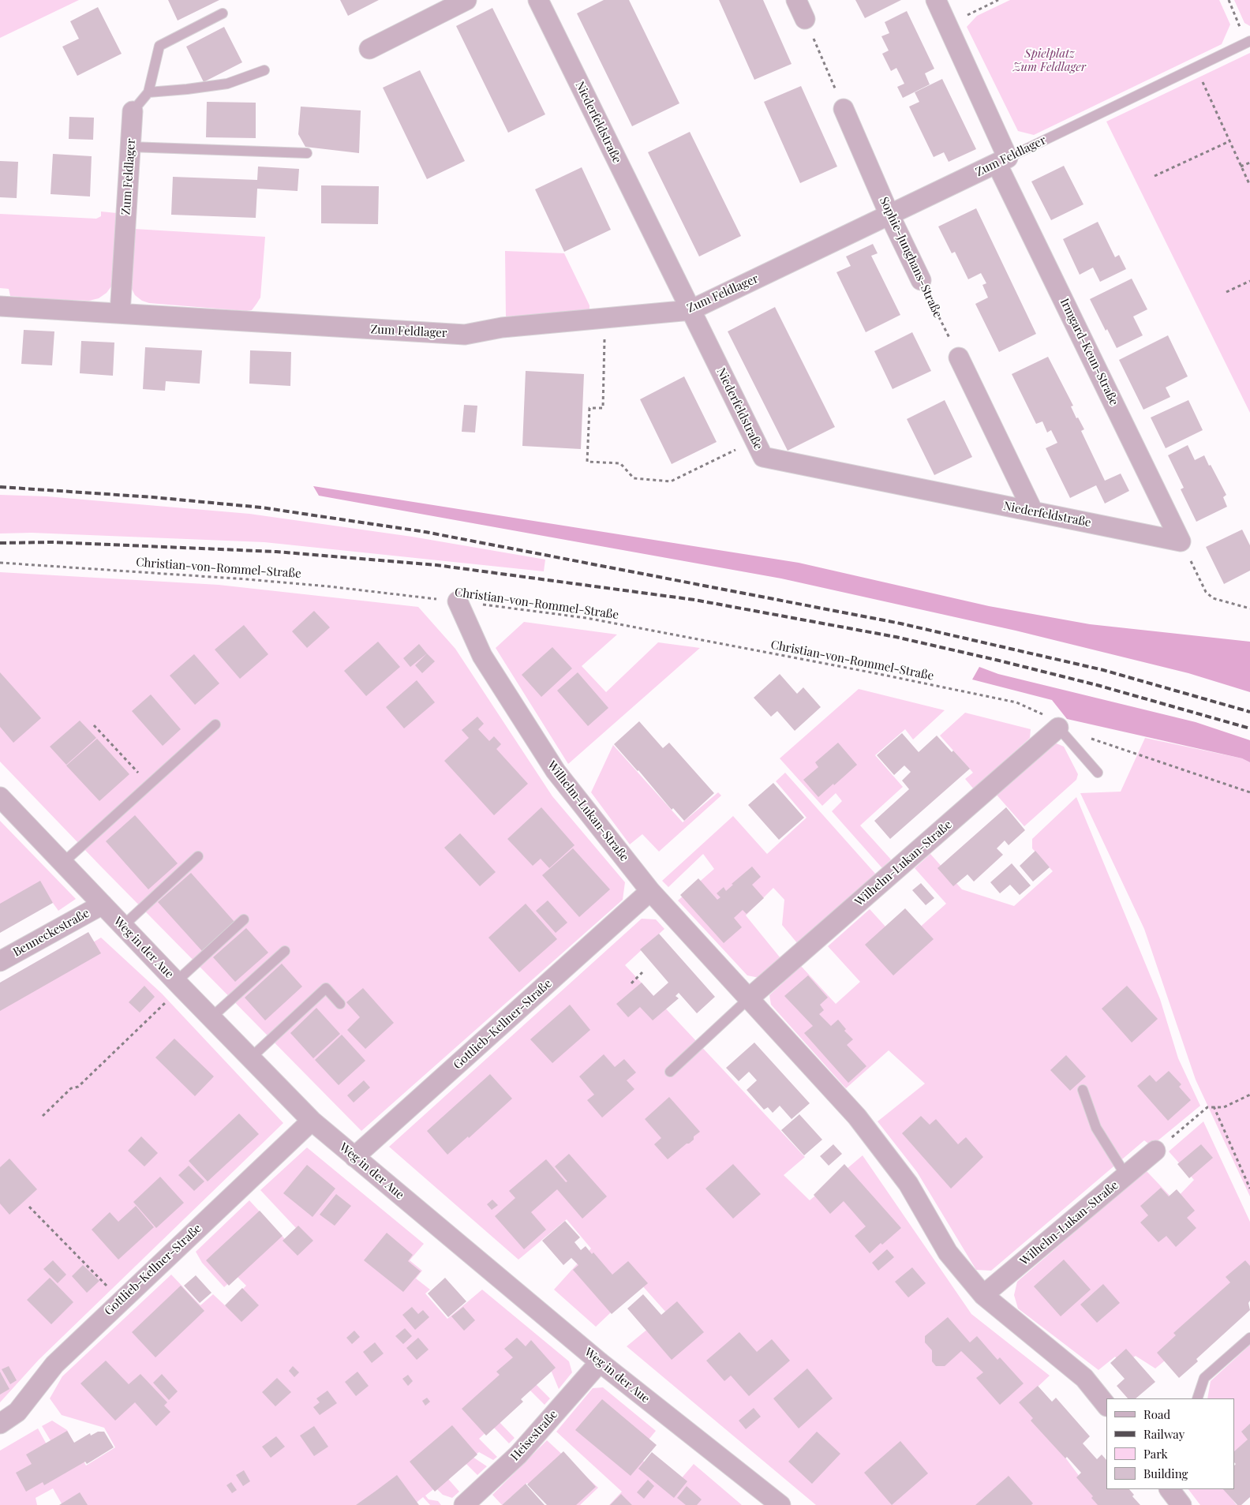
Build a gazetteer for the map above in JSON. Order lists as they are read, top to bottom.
{
  "streets": {
    "street": [
      "Niederfeldstraße",
      "Zum Feldlager",
      "Sophie-Junghans-Straße",
      "Irmgard-Keun-Straße",
      "Wilhelm-Lukan-Straße",
      "Benneckestraße",
      "Weg in der Aue",
      "Gottlieb-Kellner-Straße",
      "Heisestraße"
    ],
    "path": ["Christian-von-Rommel-Straße"]
  },
  "crossings": [
    ["Niederfeldstraße", "Zum Feldlager"],
    ["Niederfeldstraße", "Irmgard-Keun-Straße"],
    ["Zum Feldlager", "Sophie-Junghans-Straße"],
    ["Zum Feldlager", "Irmgard-Keun-Straße"],
    ["Christian-von-Rommel-Straße", "Wilhelm-Lukan-Straße"],
    ["Wilhelm-Lukan-Straße", "Gottlieb-Kellner-Straße"],
    ["Benneckestraße", "Weg in der Aue"],
    ["Weg in der Aue", "Gottlieb-Kellner-Straße"],
    ["Weg in der Aue", "Heisestraße"]
  ],
  "parks": ["Spielplatz Zum Feldlager"],
  "legend": [
    "Road",
    "Railway",
    "Park",
    "Building"
  ]
}
